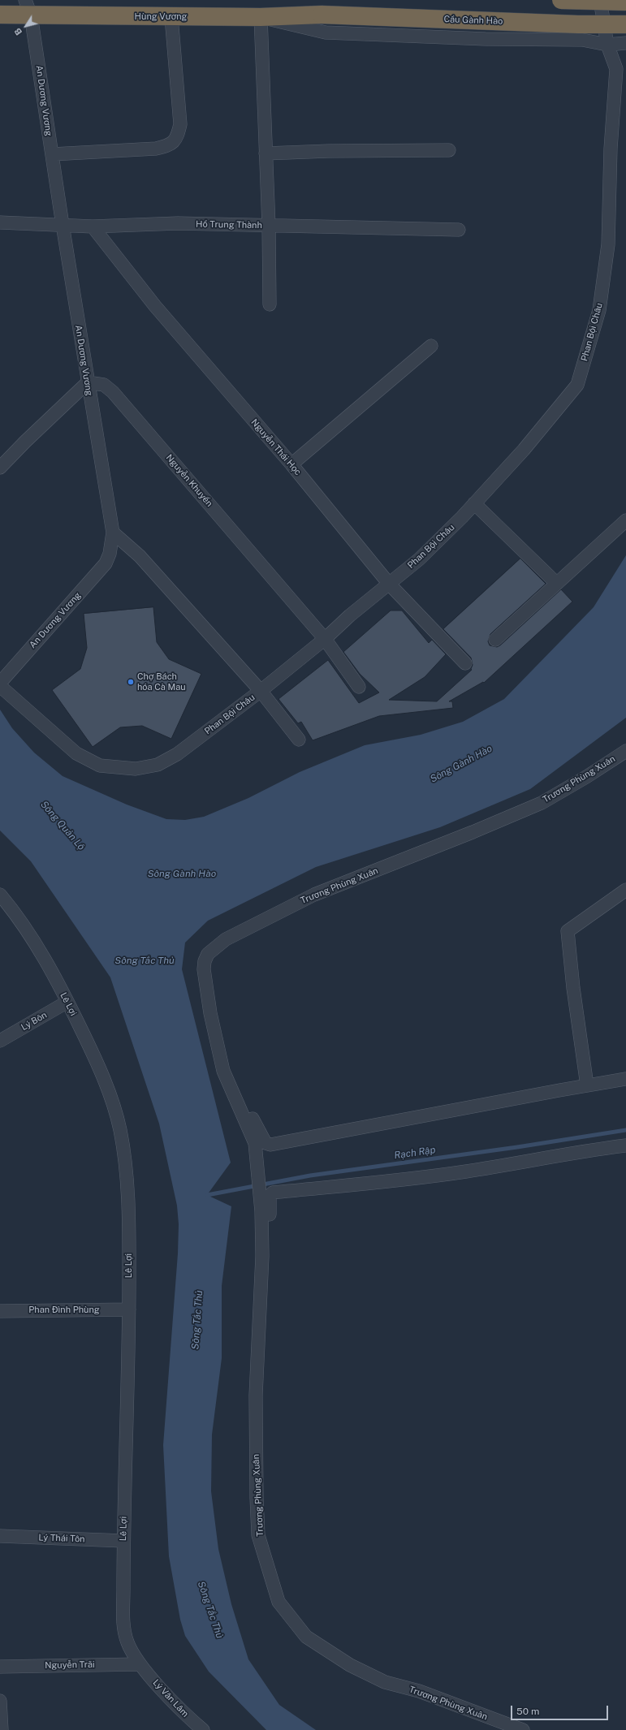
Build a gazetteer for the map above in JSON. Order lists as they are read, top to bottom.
{
  "streets": {
    "highway": ["Hùng Vương", "Cầu Gành Hào"],
    "street": [
      "An Dương Vương",
      "Hồ Trung Thành",
      "Phan Bội Châu",
      "Nguyễn Thái Học",
      "Nguyễn Khuyến",
      "Trương Phùng Xuân",
      "Lê Lợi",
      "Lý Bôn",
      "Phan Đình Phùng",
      "Lý Thái Tôn",
      "Nguyễn Trãi",
      "Lý Văn Lâm"
    ]
  },
  "crossings": [
    ["Hùng Vương", "Cầu Gành Hào"],
    ["Hùng Vương", "An Dương Vương"],
    ["An Dương Vương", "Hồ Trung Thành"],
    ["An Dương Vương", "Nguyễn Khuyến"],
    ["Hồ Trung Thành", "Nguyễn Thái Học"],
    ["Phan Bội Châu", "Nguyễn Thái Học"],
    ["Phan Bội Châu", "Nguyễn Khuyến"],
    ["Lê Lợi", "Lý Bôn"],
    ["Lê Lợi", "Phan Đình Phùng"],
    ["Lê Lợi", "Lý Thái Tôn"],
    ["Lê Lợi", "Nguyễn Trãi"],
    ["Lê Lợi", "Lý Văn Lâm"],
    ["Nguyễn Trãi", "Lý Văn Lâm"]
  ],
  "water": [
    "Sông Gành Hào",
    "Sông Quản Lộ",
    "Sông Tắc Thủ",
    "Rạch Rập"
  ],
  "places": ["Chợ Bách hóa Cà Mau"],
  "scale_bar": "50 m",
  "north": "bottom left"
}
